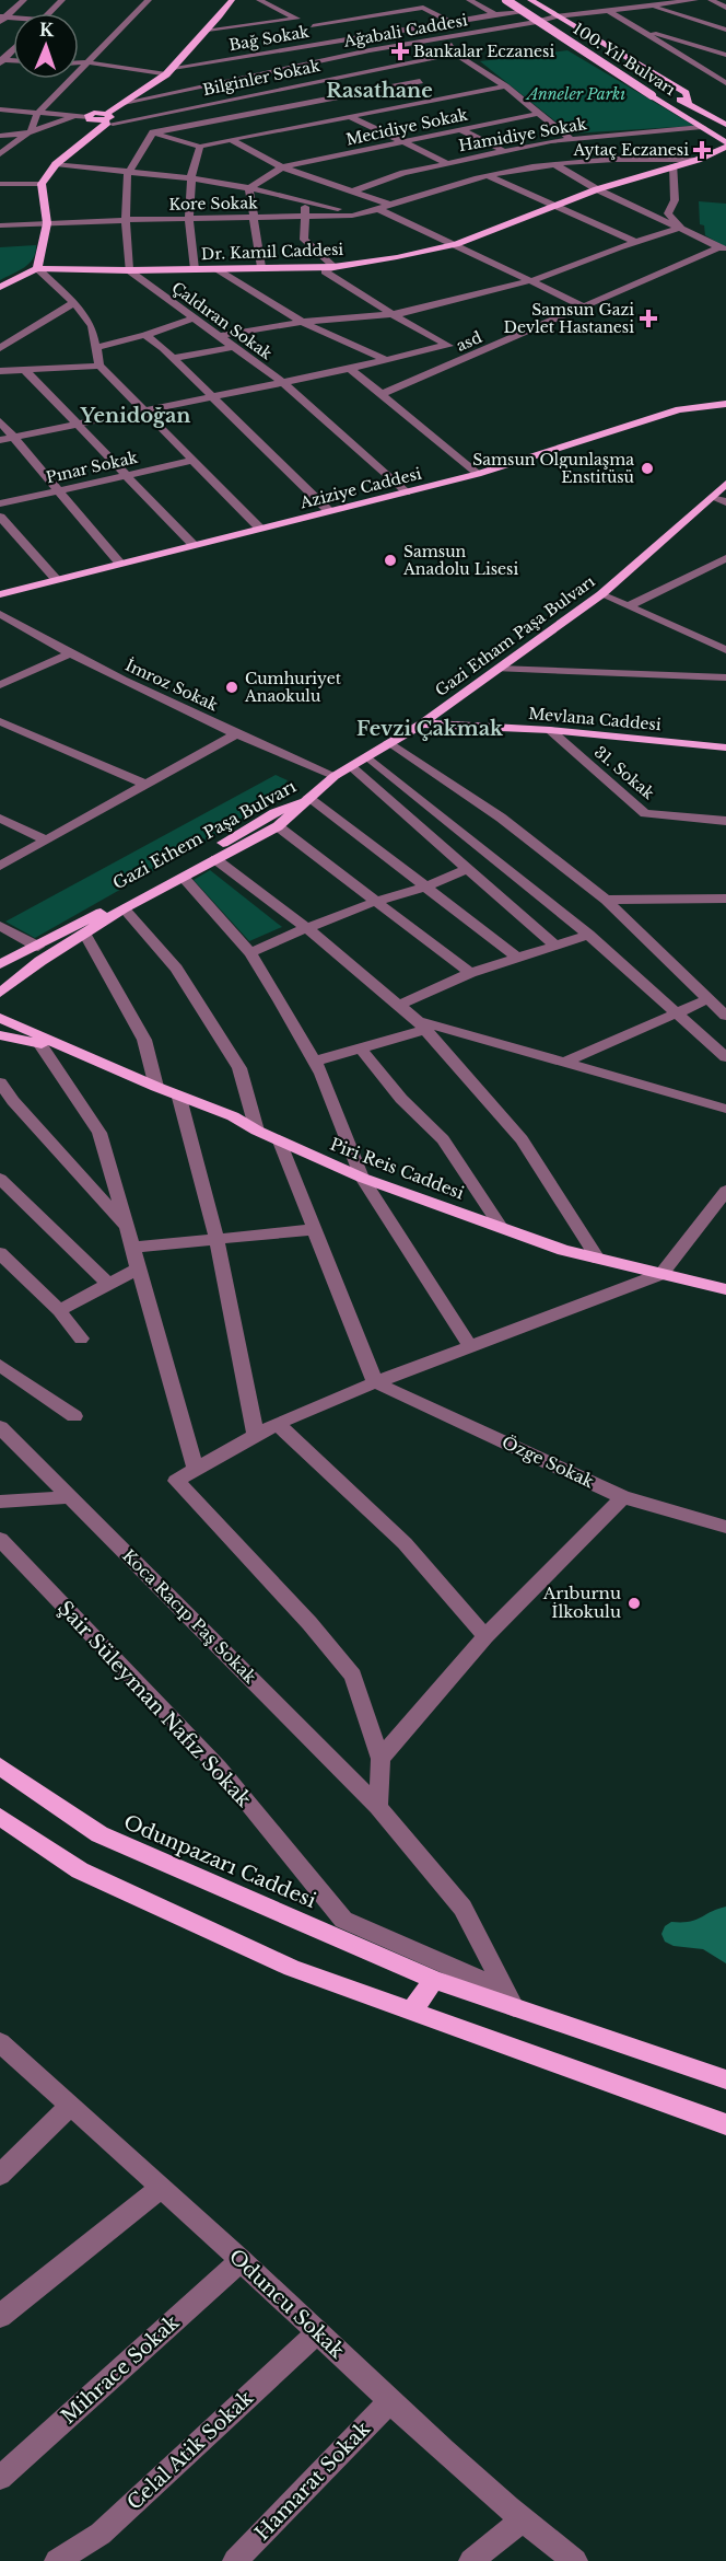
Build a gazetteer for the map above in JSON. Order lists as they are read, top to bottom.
{
  "streets": {
    "main road": [
      "100. Yıl Bulvarı",
      "Dr. Kamil Caddesi",
      "Aziziye Caddesi",
      "Gazi Etham Paşa Bulvarı",
      "Mevlana Caddesi",
      "Gazi Ethem Paşa Bulvarı",
      "Piri Reis Caddesi",
      "Odunpazarı Caddesi"
    ],
    "street": [
      "Ağabali Caddesi",
      "Bağ Sokak",
      "Bilginler Sokak",
      "Mecidiye Sokak",
      "Hamidiye Sokak",
      "Kore Sokak",
      "Çaldıran Sokak",
      "asd",
      "Pınar Sokak",
      "İmroz Sokak",
      "31. Sokak",
      "Özge Sokak",
      "Koca Racıp Paş Sokak",
      "Şair Süleyman Nafız Sokak",
      "Oduncu Sokak",
      "Mihrace Sokak",
      "Celal Atik Sokak",
      "Hamarat Sokak"
    ]
  },
  "crossings": [
    ["Bağ Sokak", "100. Yıl Bulvarı"],
    ["100. Yıl Bulvarı", "Hamidiye Sokak"],
    ["100. Yıl Bulvarı", "Dr. Kamil Caddesi"],
    ["Dr. Kamil Caddesi", "Çaldıran Sokak"],
    ["Çaldıran Sokak", "Aziziye Caddesi"],
    ["Gazi Etham Paşa Bulvarı", "İmroz Sokak"],
    ["Gazi Etham Paşa Bulvarı", "Mevlana Caddesi"],
    ["Gazi Etham Paşa Bulvarı", "Gazi Ethem Paşa Bulvarı"],
    ["Mevlana Caddesi", "31. Sokak"],
    ["Koca Racıp Paş Sokak", "Şair Süleyman Nafız Sokak"],
    ["Koca Racıp Paş Sokak", "Odunpazarı Caddesi"],
    ["Şair Süleyman Nafız Sokak", "Odunpazarı Caddesi"],
    ["Oduncu Sokak", "Mihrace Sokak"],
    ["Oduncu Sokak", "Celal Atik Sokak"],
    ["Oduncu Sokak", "Hamarat Sokak"]
  ],
  "districts": ["Rasathane", "Yenidoğan", "Fevzi Çakmak"],
  "parks": ["Anneler Parkı"],
  "places": {
    "health": ["Bankalar Eczanesi", "Aytaç Eczanesi", "Samsun Gazi Devlet Hastanesi"],
    "other": [
      "Samsun Olgunlaşma Enstitüsü",
      "Samsun Anadolu Lisesi",
      "Cumhuriyet Anaokulu",
      "Arıburnu İlkokulu"
    ]
  },
  "north": "top"
}
